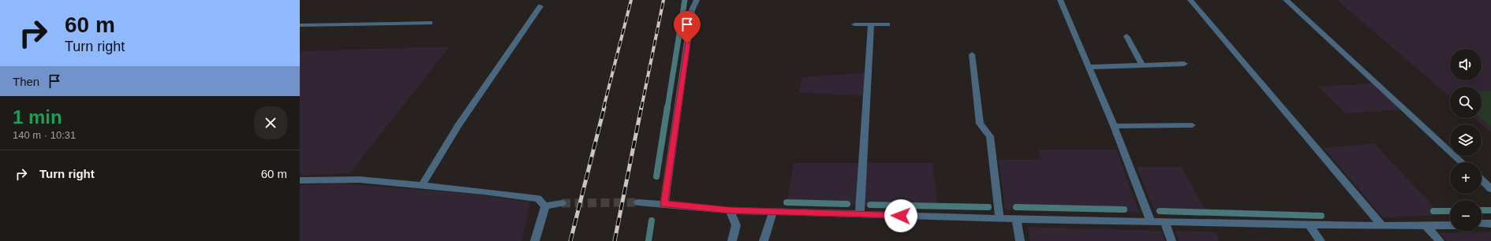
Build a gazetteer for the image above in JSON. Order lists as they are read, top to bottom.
{
  "page": {
    "turn": ["60 m", "Turn right"],
    "map_buttons": ["+", "−"],
    "then": "Then",
    "heading": ["1 min", "140 m · 10:31"],
    "list": [
      {
        "name": "Turn right",
        "value": "60 m"
      }
    ]
  }
}
